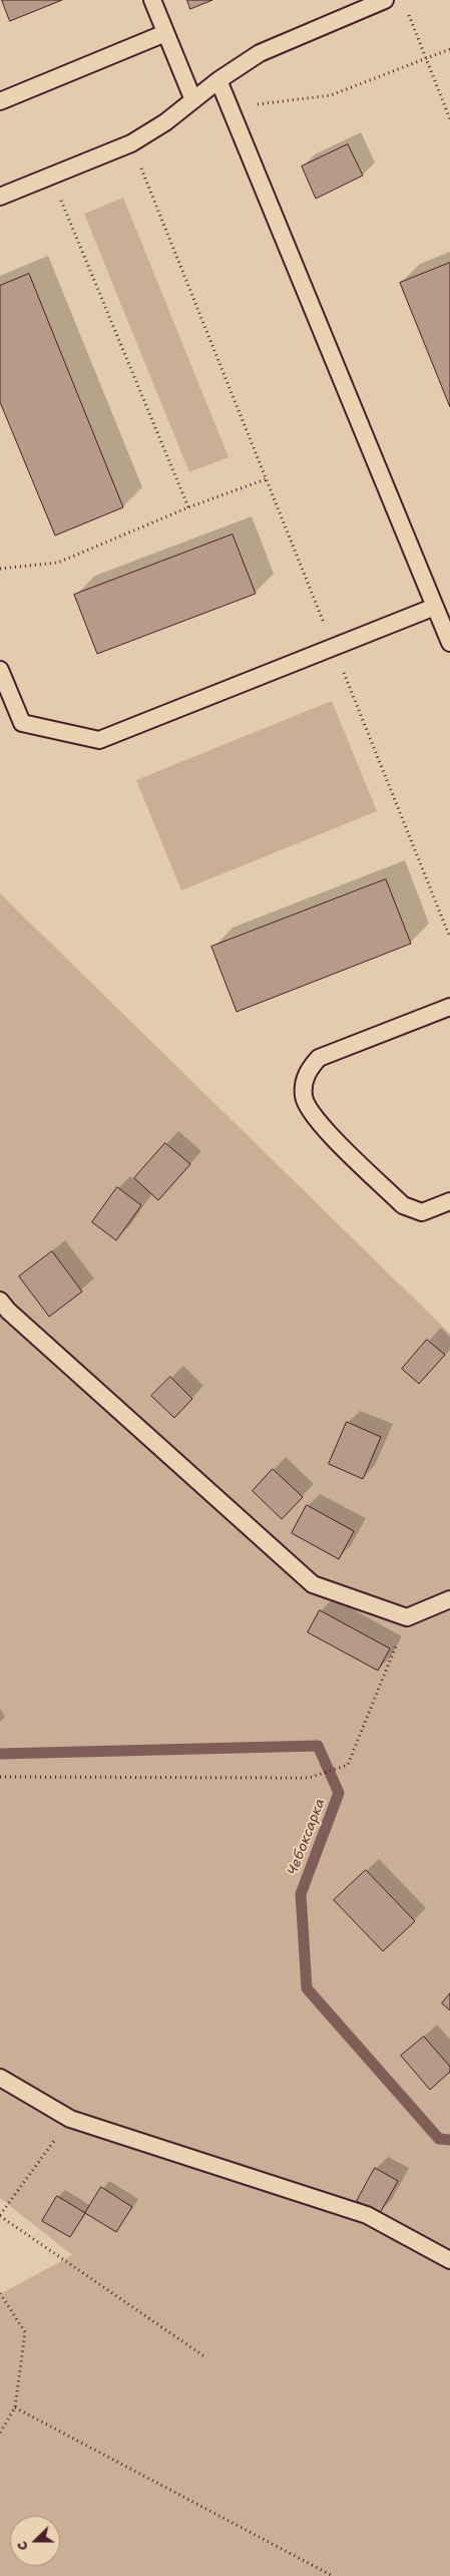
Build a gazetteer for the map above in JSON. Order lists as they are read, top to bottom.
{
  "water": ["Чебоксарка"],
  "north": "left"
}
